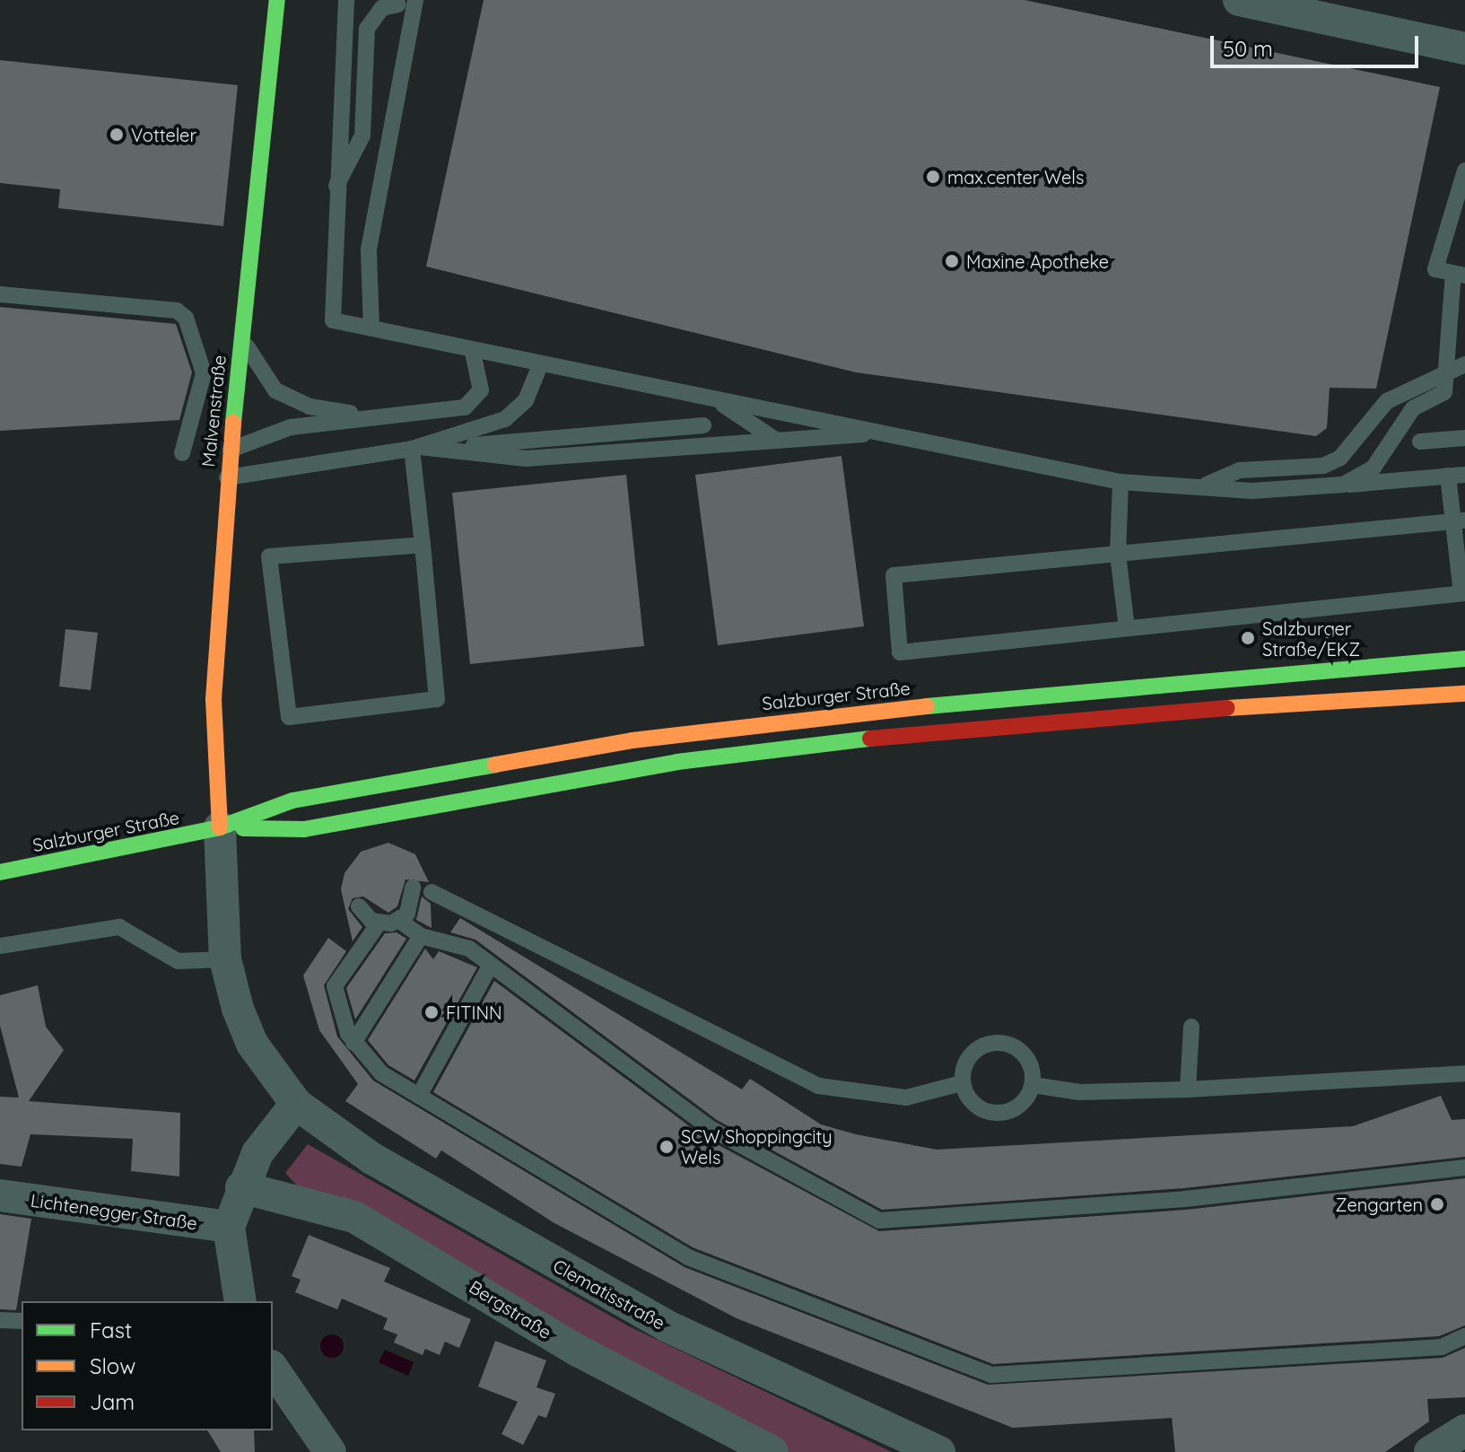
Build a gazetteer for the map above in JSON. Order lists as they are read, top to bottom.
{
  "streets": {
    "main road": ["Malvenstraße", "Salzburger Straße"],
    "street": ["Lichtenegger Straße", "Clematisstraße", "Bergstraße"]
  },
  "crossings": [
    ["Malvenstraße", "Salzburger Straße"]
  ],
  "places": [
    "Votteler",
    "max.center Wels",
    "Maxine Apotheke",
    "Salzburger Straße/EKZ",
    "FITINN",
    "SCW Shoppingcity Wels",
    "Zengarten"
  ],
  "legend": ["Fast", "Slow", "Jam"],
  "scale_bar": "50 m"
}
